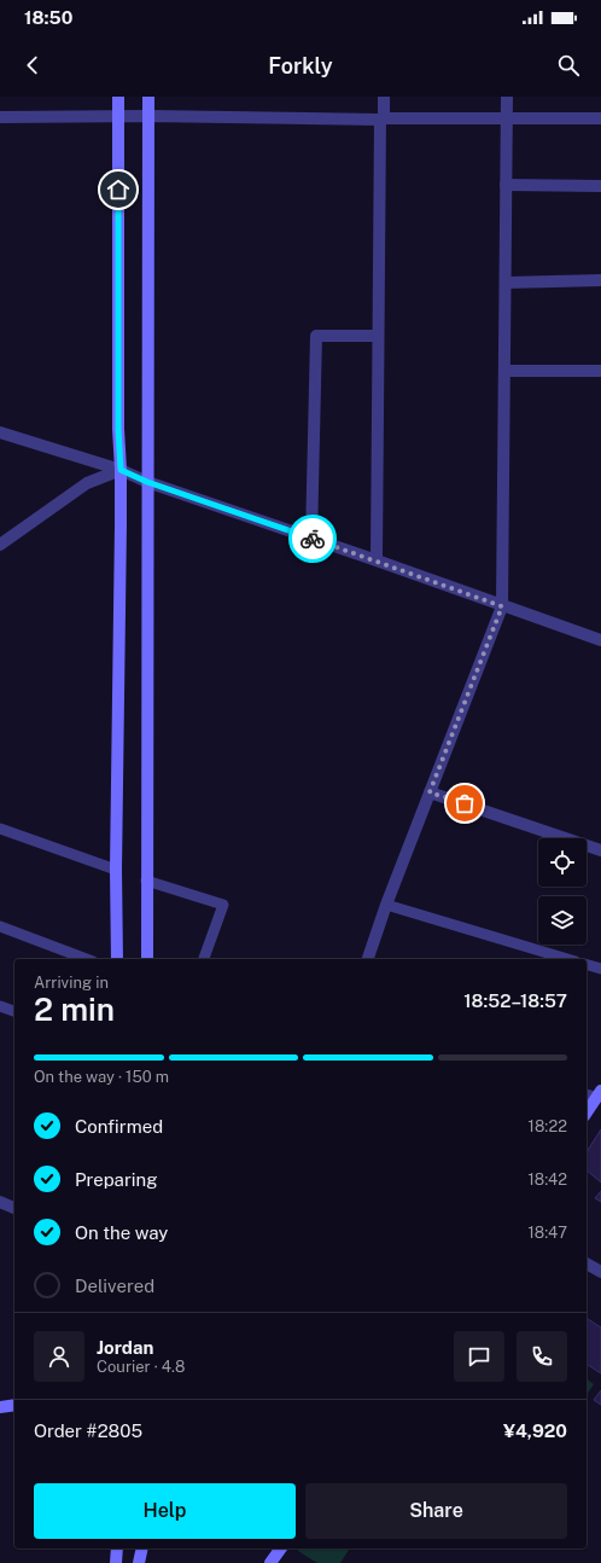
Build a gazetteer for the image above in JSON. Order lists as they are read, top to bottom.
{
  "page": {
    "status": "18:50",
    "header": "Forkly",
    "heading": ["2 min", "Arriving in", "18:52–18:57"],
    "panel": [
      "Jordan",
      "Courier · 4.8",
      "Order #2805",
      "¥4,920"
    ],
    "bar": "On the way · 150 m",
    "list": [
      ["Confirmed", "18:22"],
      ["Preparing", "18:42"],
      ["On the way", "18:47"],
      "Delivered"
    ],
    "buttons": ["Help", "Share"]
  }
}
